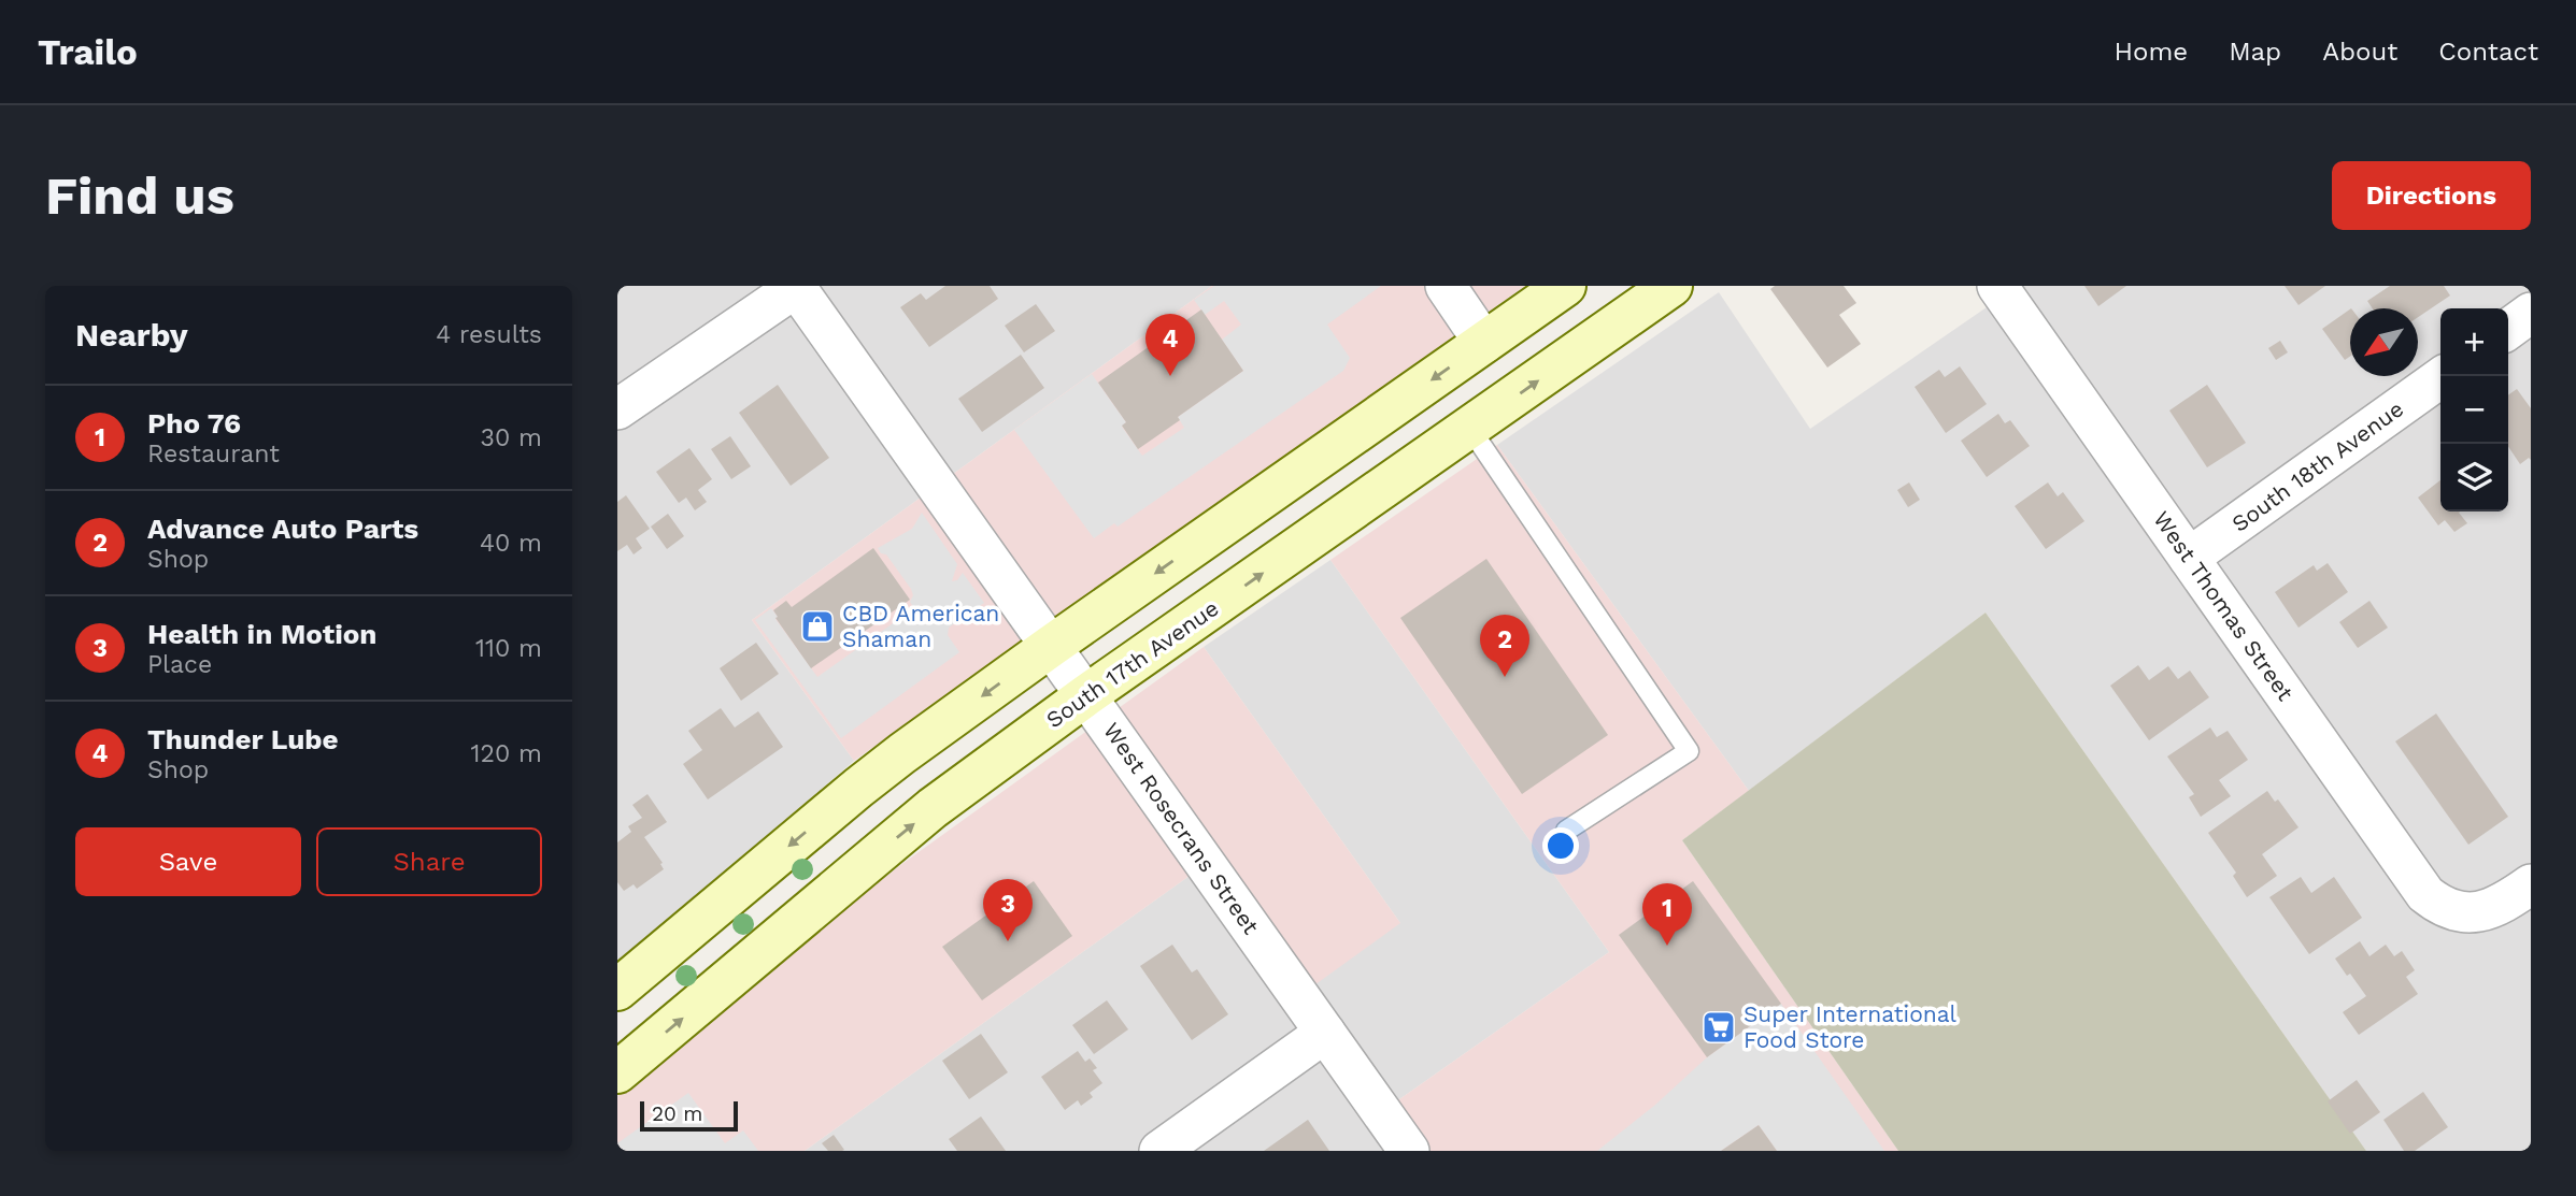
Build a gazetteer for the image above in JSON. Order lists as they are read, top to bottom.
{
  "streets": {
    "main road": ["South 17th Avenue"],
    "street": ["South 18th Avenue", "West Thomas Street", "West Rosecrans Street"]
  },
  "crossings": [
    ["South 18th Avenue", "West Thomas Street"],
    ["South 17th Avenue", "West Rosecrans Street"]
  ],
  "places": {
    "shop": ["CBD American Shaman"],
    "supermarket": ["Super International Food Store"]
  },
  "scale_bar": "20 m",
  "north": "bottom left",
  "page": {
    "header": "Trailo",
    "nav": [
      "Home",
      "Map",
      "About",
      "Contact"
    ],
    "buttons": [
      "Directions",
      ["Save", "Share"]
    ],
    "title": "Find us",
    "heading": ["Nearby", "4 results"],
    "map_buttons": ["+", "−"],
    "pins": [
      "4",
      "2",
      "3",
      "1"
    ],
    "list": [
      {
        "mark": "1",
        "name": "Pho 76",
        "note": "Restaurant",
        "value": "30 m"
      },
      {
        "mark": "2",
        "name": "Advance Auto Parts",
        "note": "Shop",
        "value": "40 m"
      },
      {
        "mark": "3",
        "name": "Health in Motion",
        "note": "Place",
        "value": "110 m"
      },
      {
        "mark": "4",
        "name": "Thunder Lube",
        "note": "Shop",
        "value": "120 m"
      }
    ],
    "scale": "20 m"
  }
}
